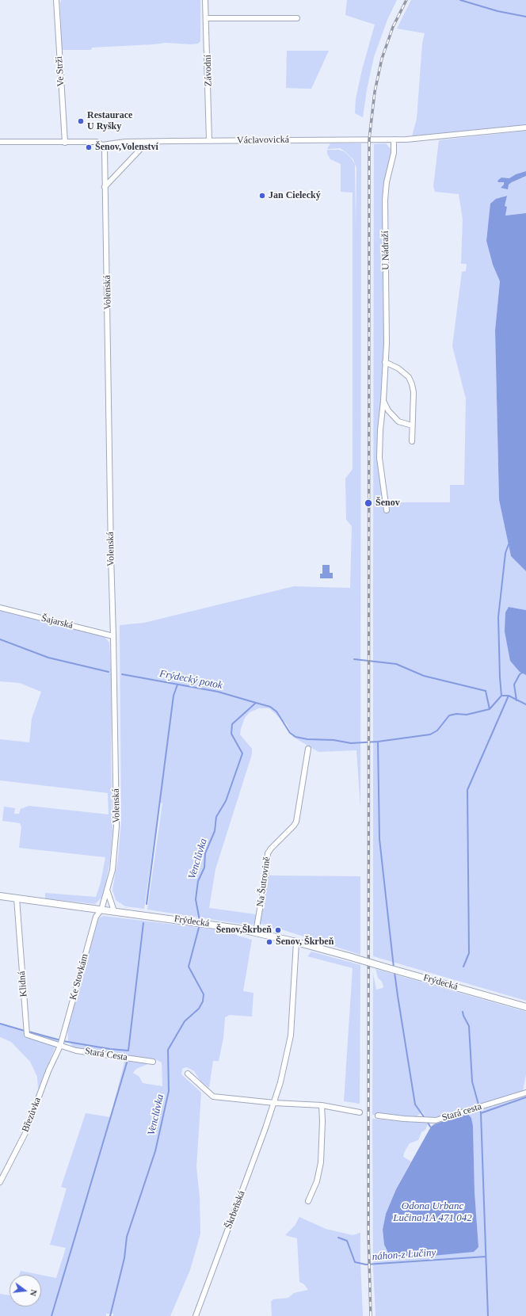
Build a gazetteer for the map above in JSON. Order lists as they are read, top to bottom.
{
  "streets": {
    "main road": ["Frýdecká"],
    "street": [
      "Závodní",
      "Ve Strži",
      "Václavovická",
      "U Nádraží",
      "Volenská",
      "Šajarská",
      "Na Šutrovině",
      "Ke Stovkám",
      "Klidná",
      "Stará Cesta",
      "Stará cesta",
      "Březůvka",
      "Škrbeňská"
    ]
  },
  "crossings": [
    ["Závodní", "Václavovická"],
    ["Ve Strži", "Václavovická"],
    ["Václavovická", "U Nádraží"],
    ["Václavovická", "Volenská"],
    ["Volenská", "Šajarská"],
    ["Volenská", "Frýdecká"],
    ["Volenská", "Ke Stovkám"],
    ["Na Šutrovině", "Frýdecká"],
    ["Frýdecká", "Ke Stovkám"],
    ["Frýdecká", "Klidná"],
    ["Frýdecká", "Škrbeňská"],
    ["Ke Stovkám", "Klidná"],
    ["Ke Stovkám", "Stará Cesta"],
    ["Ke Stovkám", "Březůvka"],
    ["Klidná", "Stará Cesta"],
    ["Klidná", "Březůvka"],
    ["Stará Cesta", "Březůvka"]
  ],
  "water": [
    "Frýdecký potok",
    "Venclůvka",
    "Odona Urbanc Lučina 1A 471 042",
    "náhon-z Lučiny"
  ],
  "places": [
    "Restaurace U Ryšky",
    "Šenov,Volenství",
    "Jan Cielecký",
    "Šenov",
    "Šenov,Škrbeň",
    "Šenov, Škrbeň"
  ],
  "north": "right"
}
